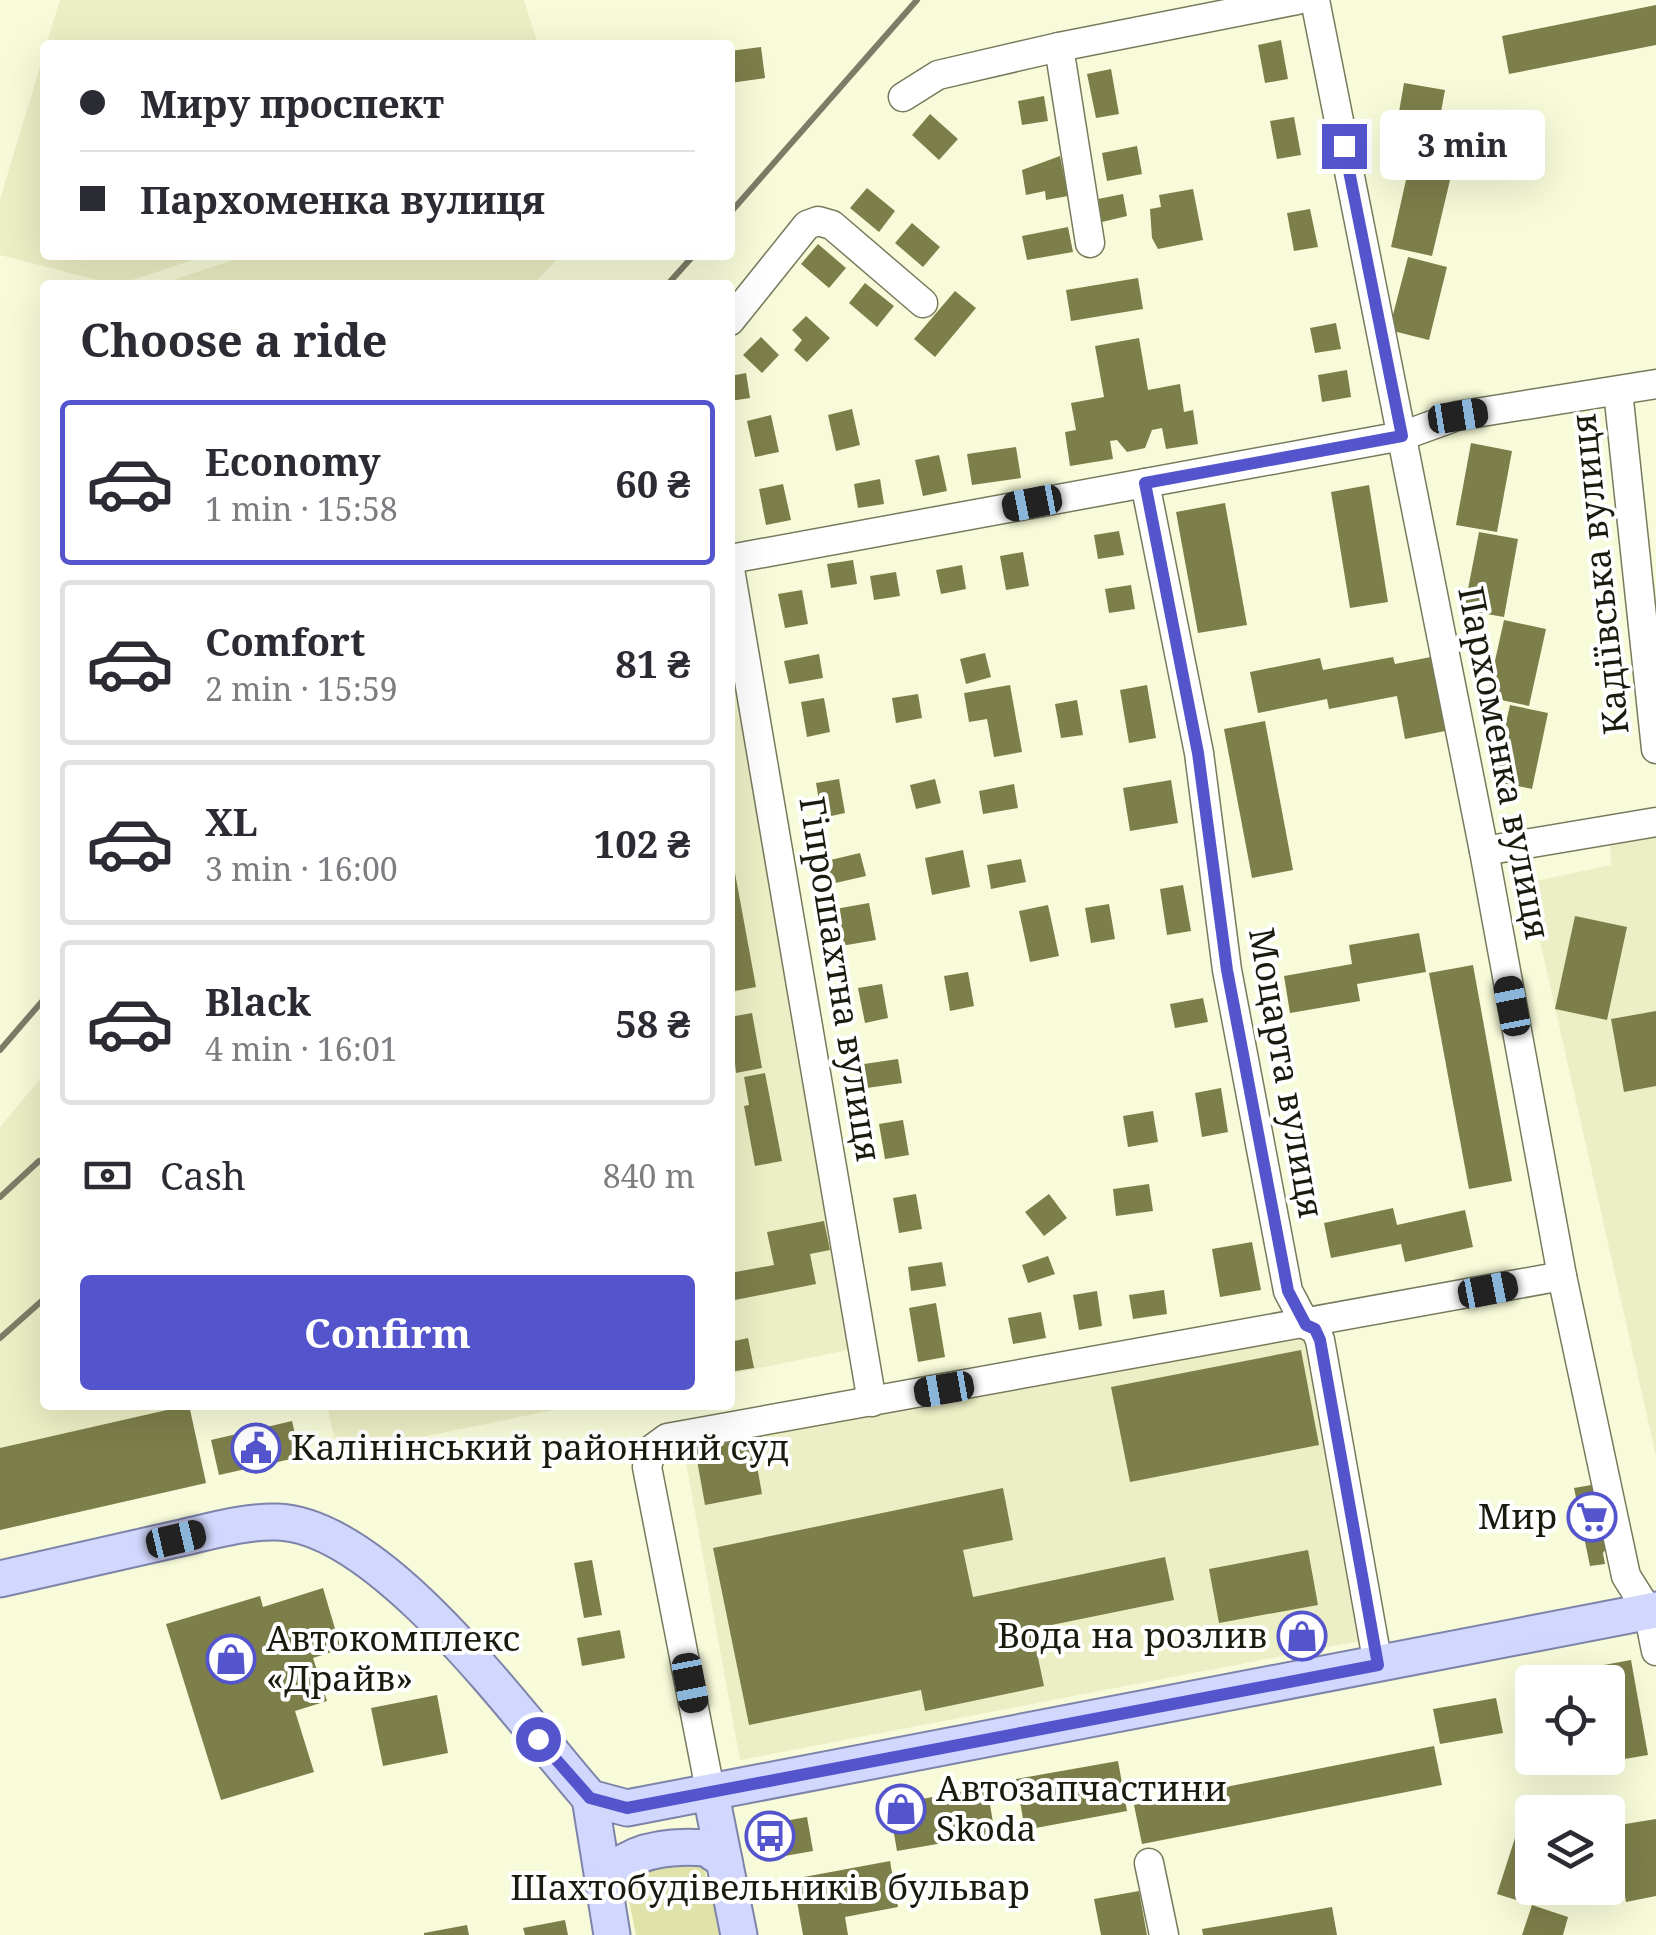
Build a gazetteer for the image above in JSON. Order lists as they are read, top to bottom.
{
  "streets": {
    "street": [
      "Кадіївська вулиця",
      "Пархоменка вулиця",
      "Гіпрошахтна вулиця",
      "Моцарта вулиця"
    ]
  },
  "places": {
    "public building": ["Калінінський районний суд"],
    "supermarket": ["Мир"],
    "shop": ["Вода на розлив", "Автокомплекс «Драйв»", "Автозапчастини Skoda"],
    "bus stop": ["Шахтобудівельників бульвар"]
  },
  "page": {
    "banner": ["Миру проспект", "Пархоменка вулиця"],
    "bubble": "3 min",
    "heading": "Choose a ride",
    "list": [
      {
        "name": "Economy",
        "note": "1 min · 15:58",
        "value": "60 ₴"
      },
      {
        "name": "Comfort",
        "note": "2 min · 15:59",
        "value": "81 ₴"
      },
      {
        "name": "XL",
        "note": "3 min · 16:00",
        "value": "102 ₴"
      },
      {
        "name": "Black",
        "note": "4 min · 16:01",
        "value": "58 ₴"
      }
    ],
    "pay": ["Cash", "840 m"],
    "buttons": "Confirm"
  }
}
